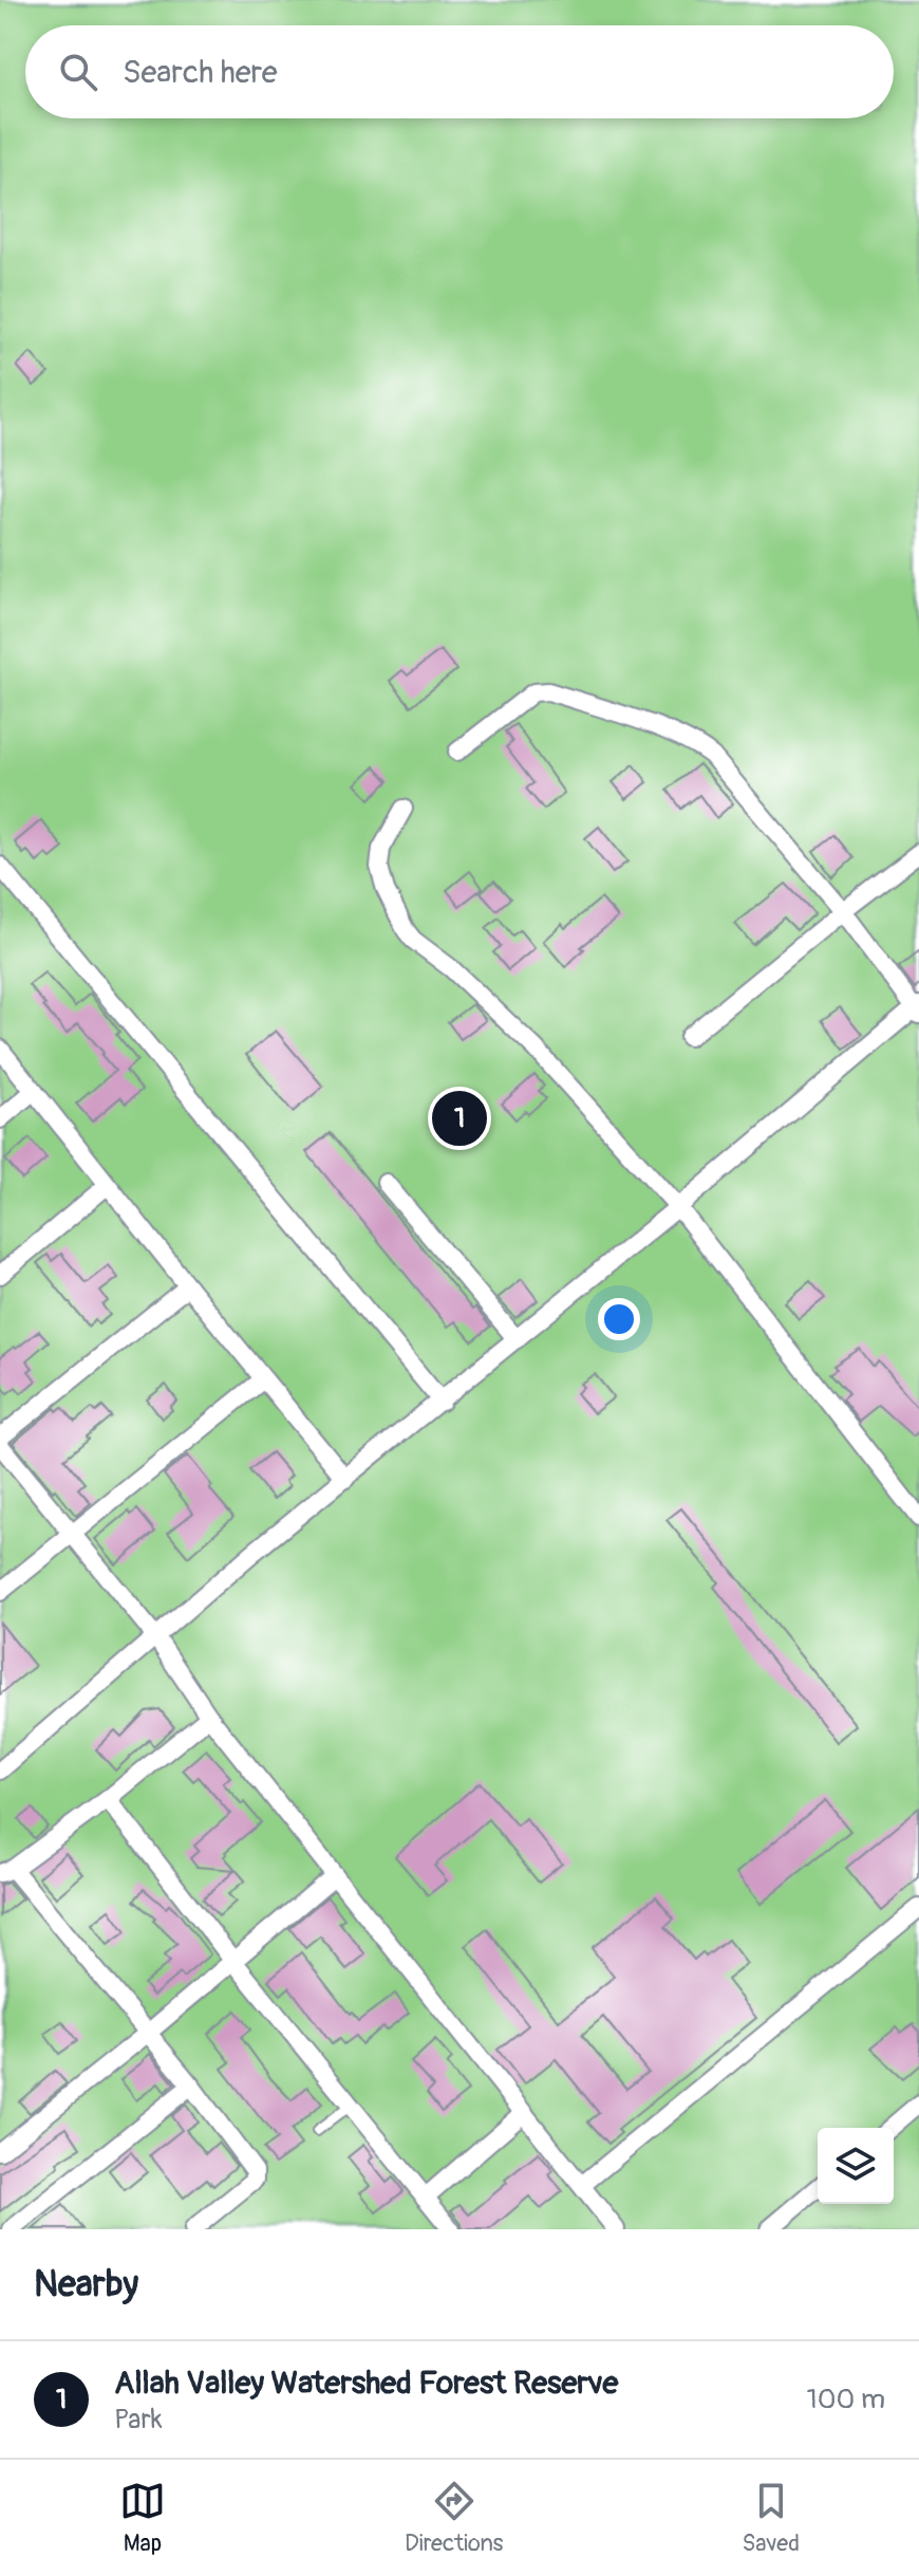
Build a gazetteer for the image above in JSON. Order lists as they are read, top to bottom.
{
  "page": {
    "search": "Search here",
    "pins": "1",
    "heading": "Nearby",
    "list": [
      {
        "mark": "1",
        "name": "Allah Valley Watershed Forest Reserve",
        "note": "Park",
        "value": "100 m"
      }
    ],
    "nav": ["Map", "Directions", "Saved"]
  }
}
